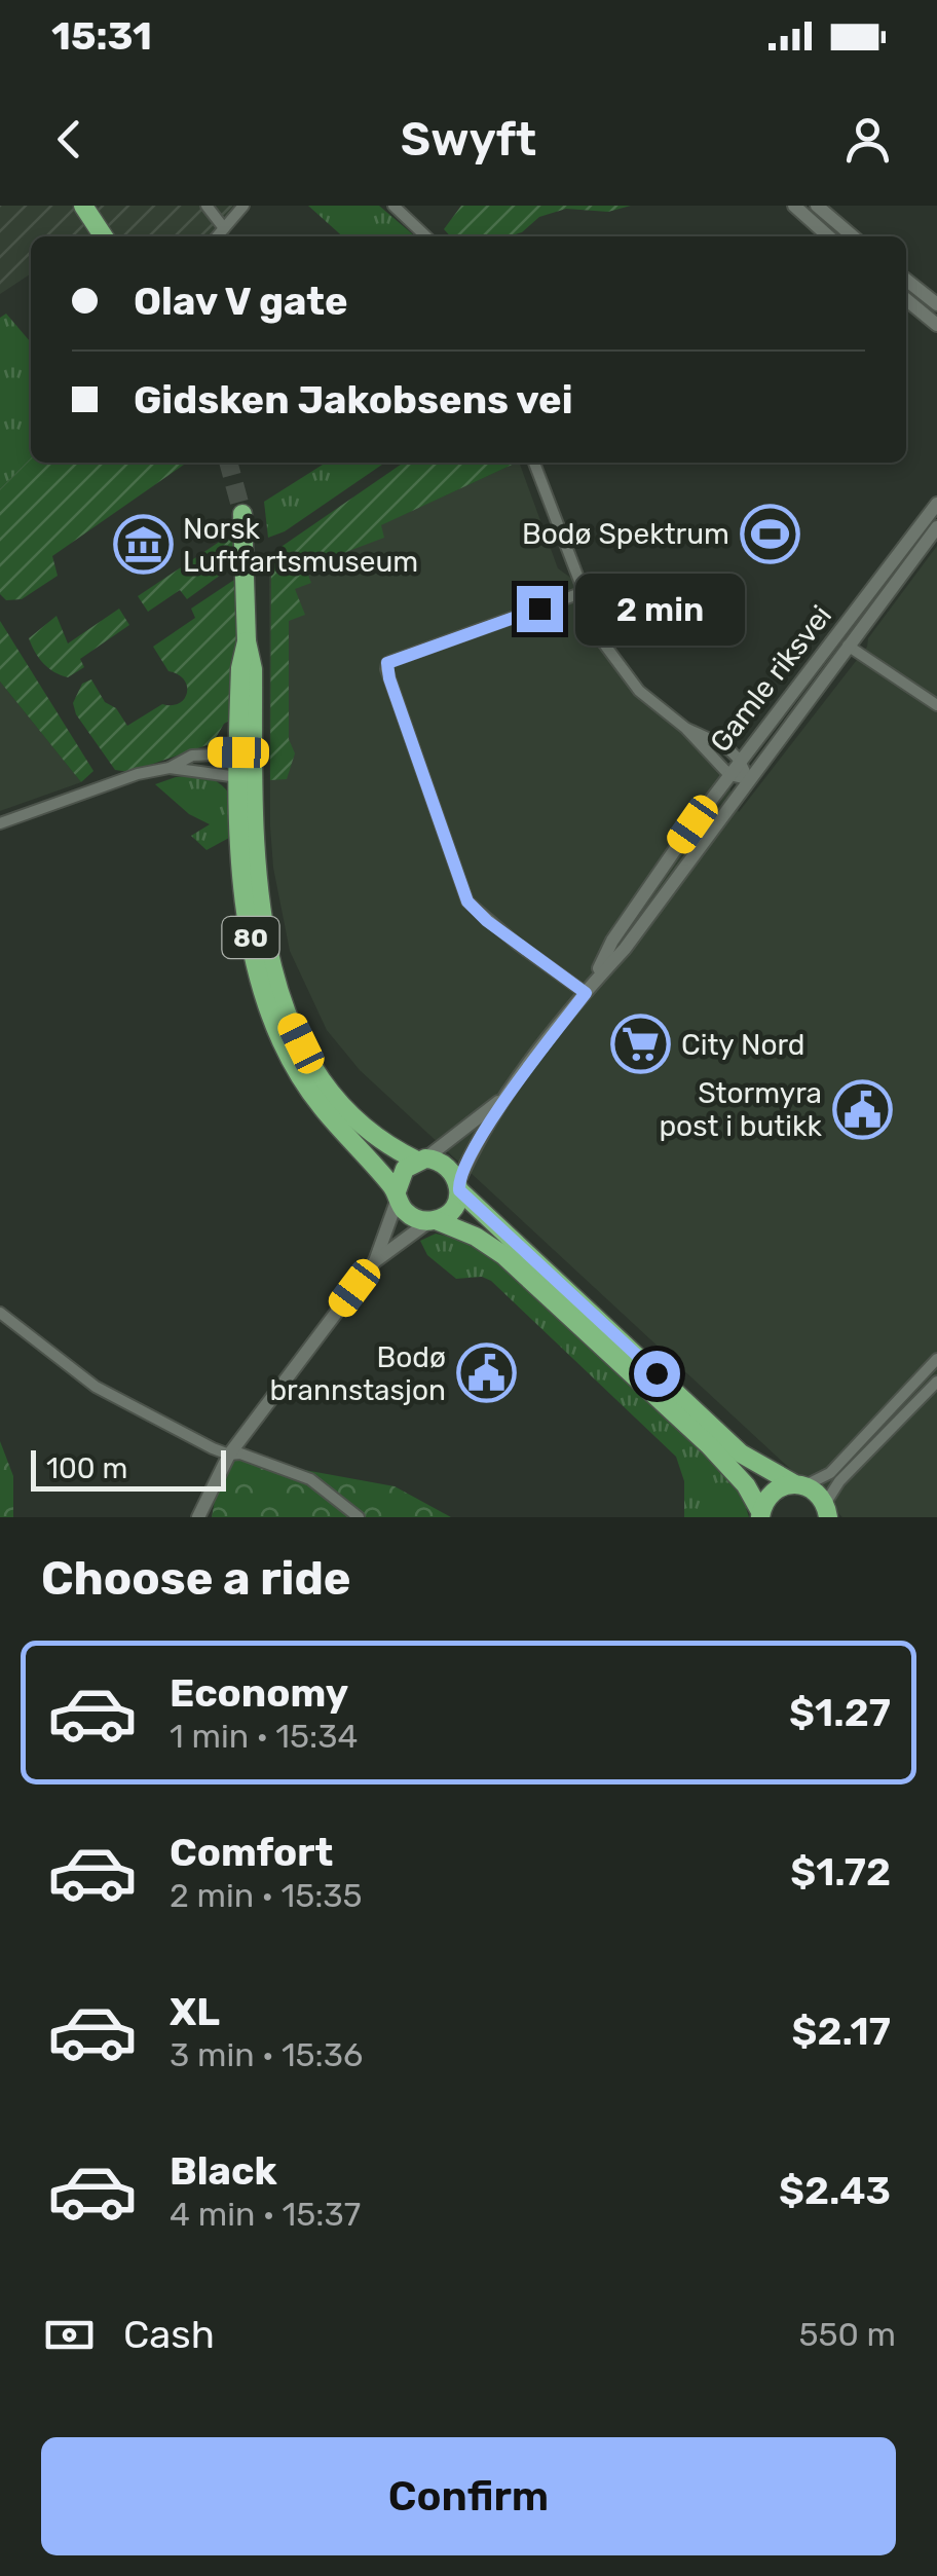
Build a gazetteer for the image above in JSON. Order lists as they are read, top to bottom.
{
  "streets": {
    "highway": ["80"],
    "street": ["Gamle riksvei"]
  },
  "crossings": [
    ["Gamle riksvei", "80"]
  ],
  "places": {
    "sports": ["Bodø Spektrum"],
    "museum": ["Norsk Luftfartsmuseum"],
    "supermarket": ["City Nord"],
    "public building": ["Stormyra post i butikk", "Bodø brannstasjon"]
  },
  "scale_bar": "100 m",
  "page": {
    "status": "15:31",
    "header": "Swyft",
    "banner": ["Olav V gate", "Gidsken Jakobsens vei"],
    "bubble": "2 min",
    "scale": "100 m",
    "heading": "Choose a ride",
    "list": [
      {
        "name": "Economy",
        "note": "1 min · 15:34",
        "value": "$1.27"
      },
      {
        "name": "Comfort",
        "note": "2 min · 15:35",
        "value": "$1.72"
      },
      {
        "name": "XL",
        "note": "3 min · 15:36",
        "value": "$2.17"
      },
      {
        "name": "Black",
        "note": "4 min · 15:37",
        "value": "$2.43"
      }
    ],
    "pay": ["Cash", "550 m"],
    "buttons": "Confirm"
  }
}
